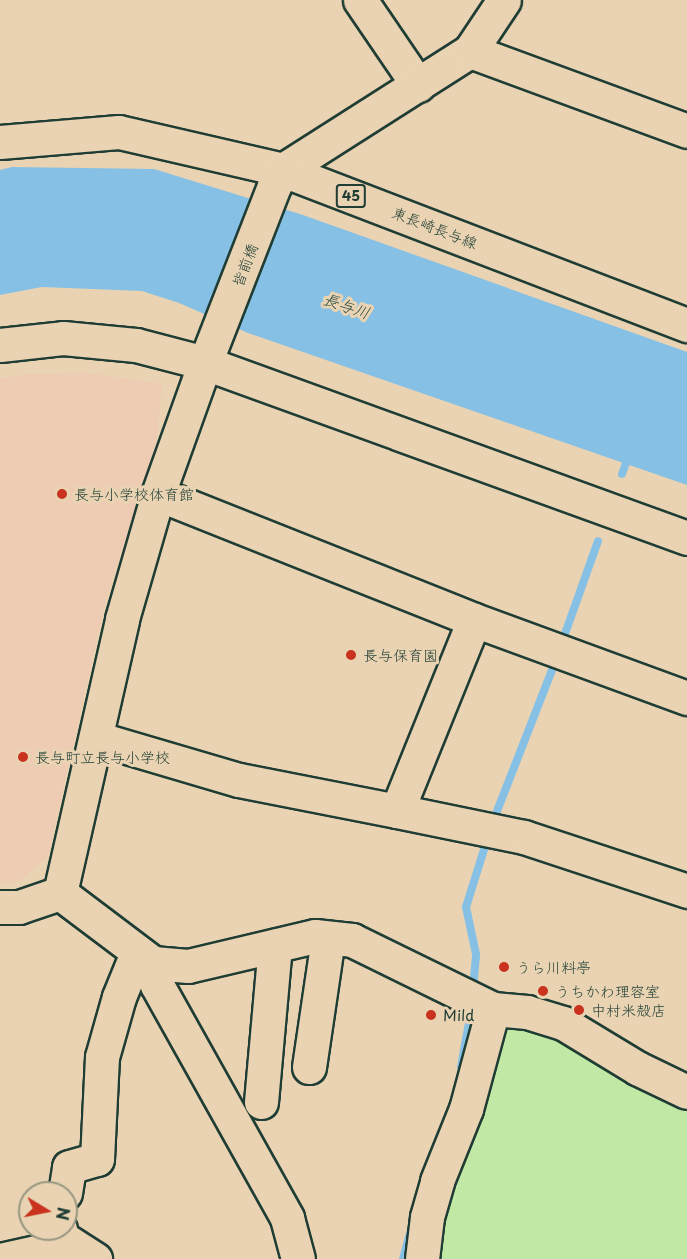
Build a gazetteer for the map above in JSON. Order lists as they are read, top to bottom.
{
  "streets": {
    "street": ["45", "東長崎長与線", "皆前橋"]
  },
  "crossings": [
    ["東長崎長与線", "皆前橋"]
  ],
  "water": ["長与川"],
  "places": [
    "長与小学校体育館",
    "長与保育園",
    "長与町立長与小学校",
    "うら川料亭",
    "うちかわ理容室",
    "中村米殻店",
    "Mild"
  ],
  "north": "right"
}
